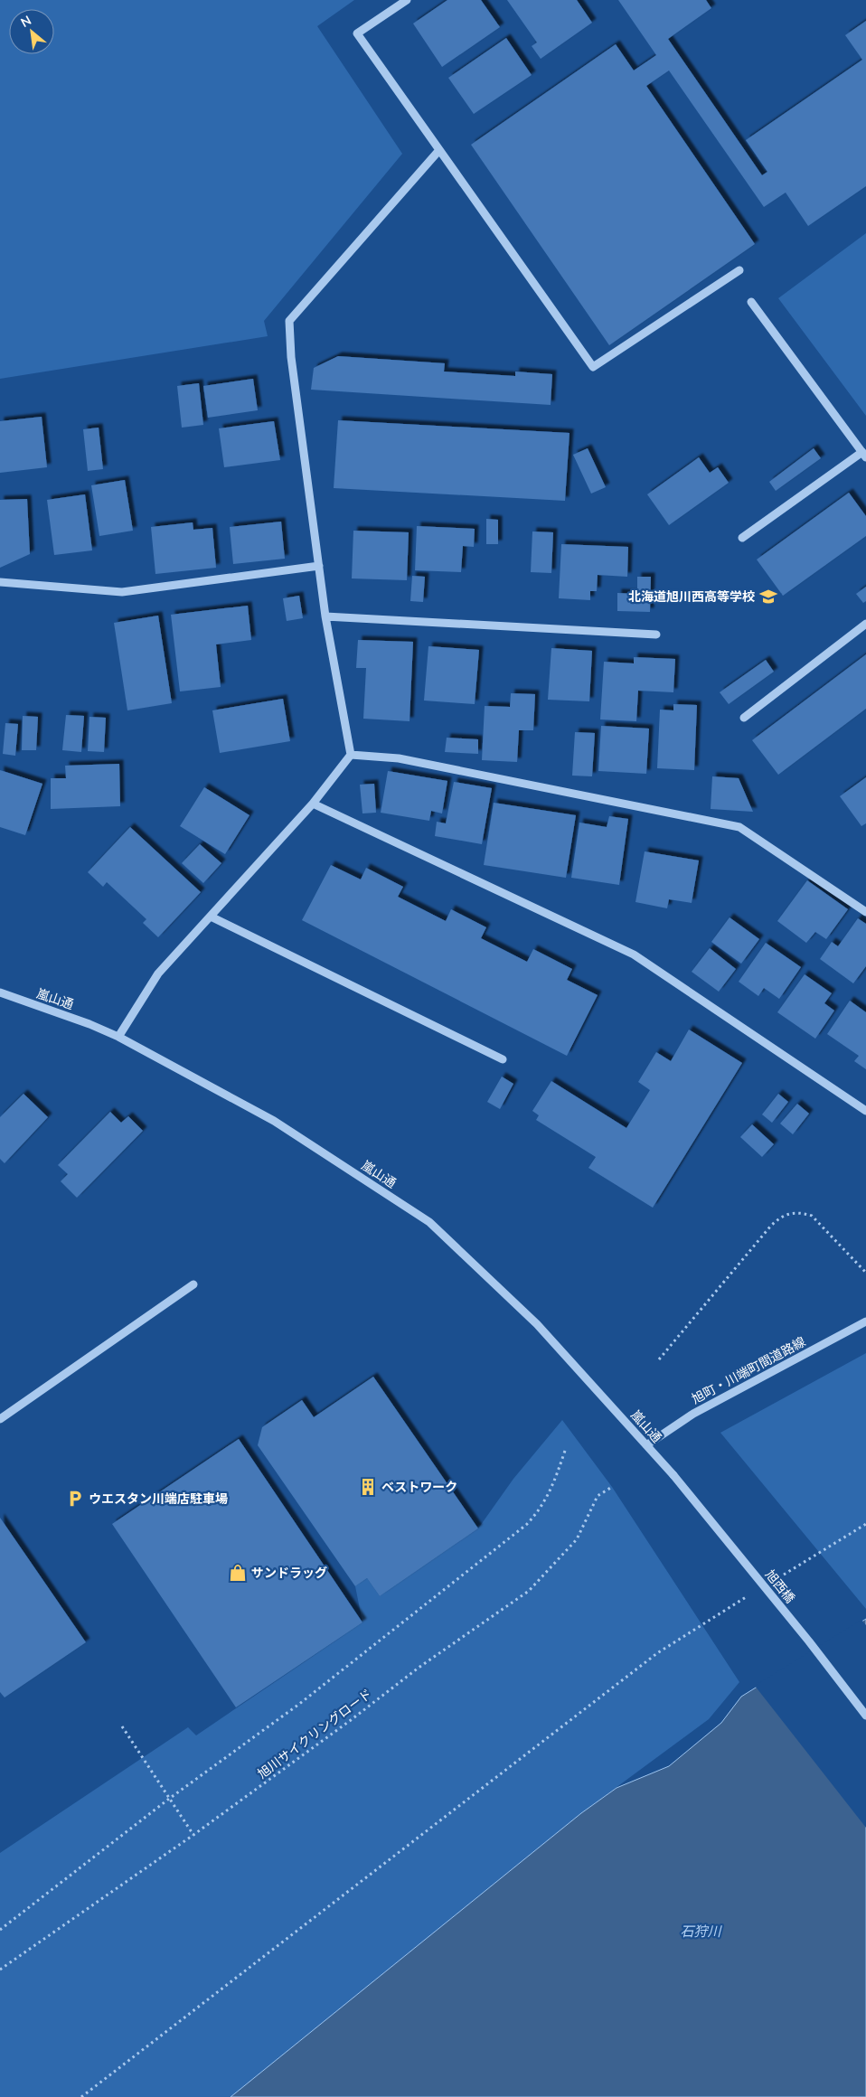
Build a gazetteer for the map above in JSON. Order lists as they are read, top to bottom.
{
  "streets": {
    "street": ["嵐山通", "旭町・川端町間道路線", "旭西橋"],
    "path": ["旭川サイクリングロード"]
  },
  "crossings": [
    ["嵐山通", "旭町・川端町間道路線"],
    ["嵐山通", "旭西橋"]
  ],
  "water": ["石狩川"],
  "places": {
    "school or university": ["北海道旭川西高等学校"],
    "building": ["ベストワーク"],
    "parking": ["ウエスタン川端店駐車場"],
    "shop": ["サンドラッグ"]
  },
  "north": "top left"
}
